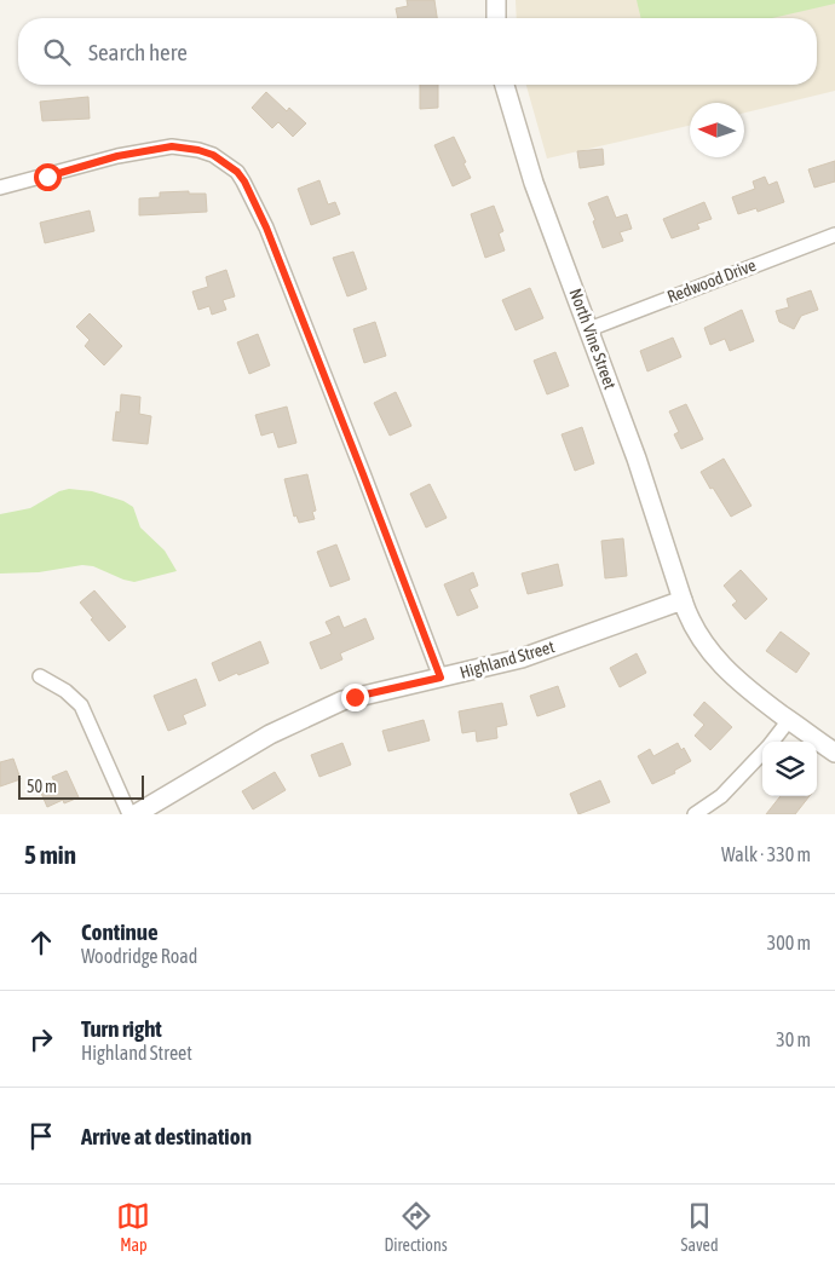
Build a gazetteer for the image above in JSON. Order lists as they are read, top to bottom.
{
  "streets": {
    "street": ["Redwood Drive", "North Vine Street", "Highland Street"]
  },
  "crossings": [
    ["Redwood Drive", "North Vine Street"],
    ["North Vine Street", "Highland Street"]
  ],
  "scale_bar": "50 m",
  "north": "left",
  "page": {
    "search": "Search here",
    "scale": "50 m",
    "heading": ["5 min", "Walk · 330 m"],
    "list": [
      ["Continue", "Woodridge Road", "300 m"],
      ["Turn right", "Highland Street", "30 m"],
      "Arrive at destination"
    ],
    "nav": ["Map", "Directions", "Saved"]
  }
}
